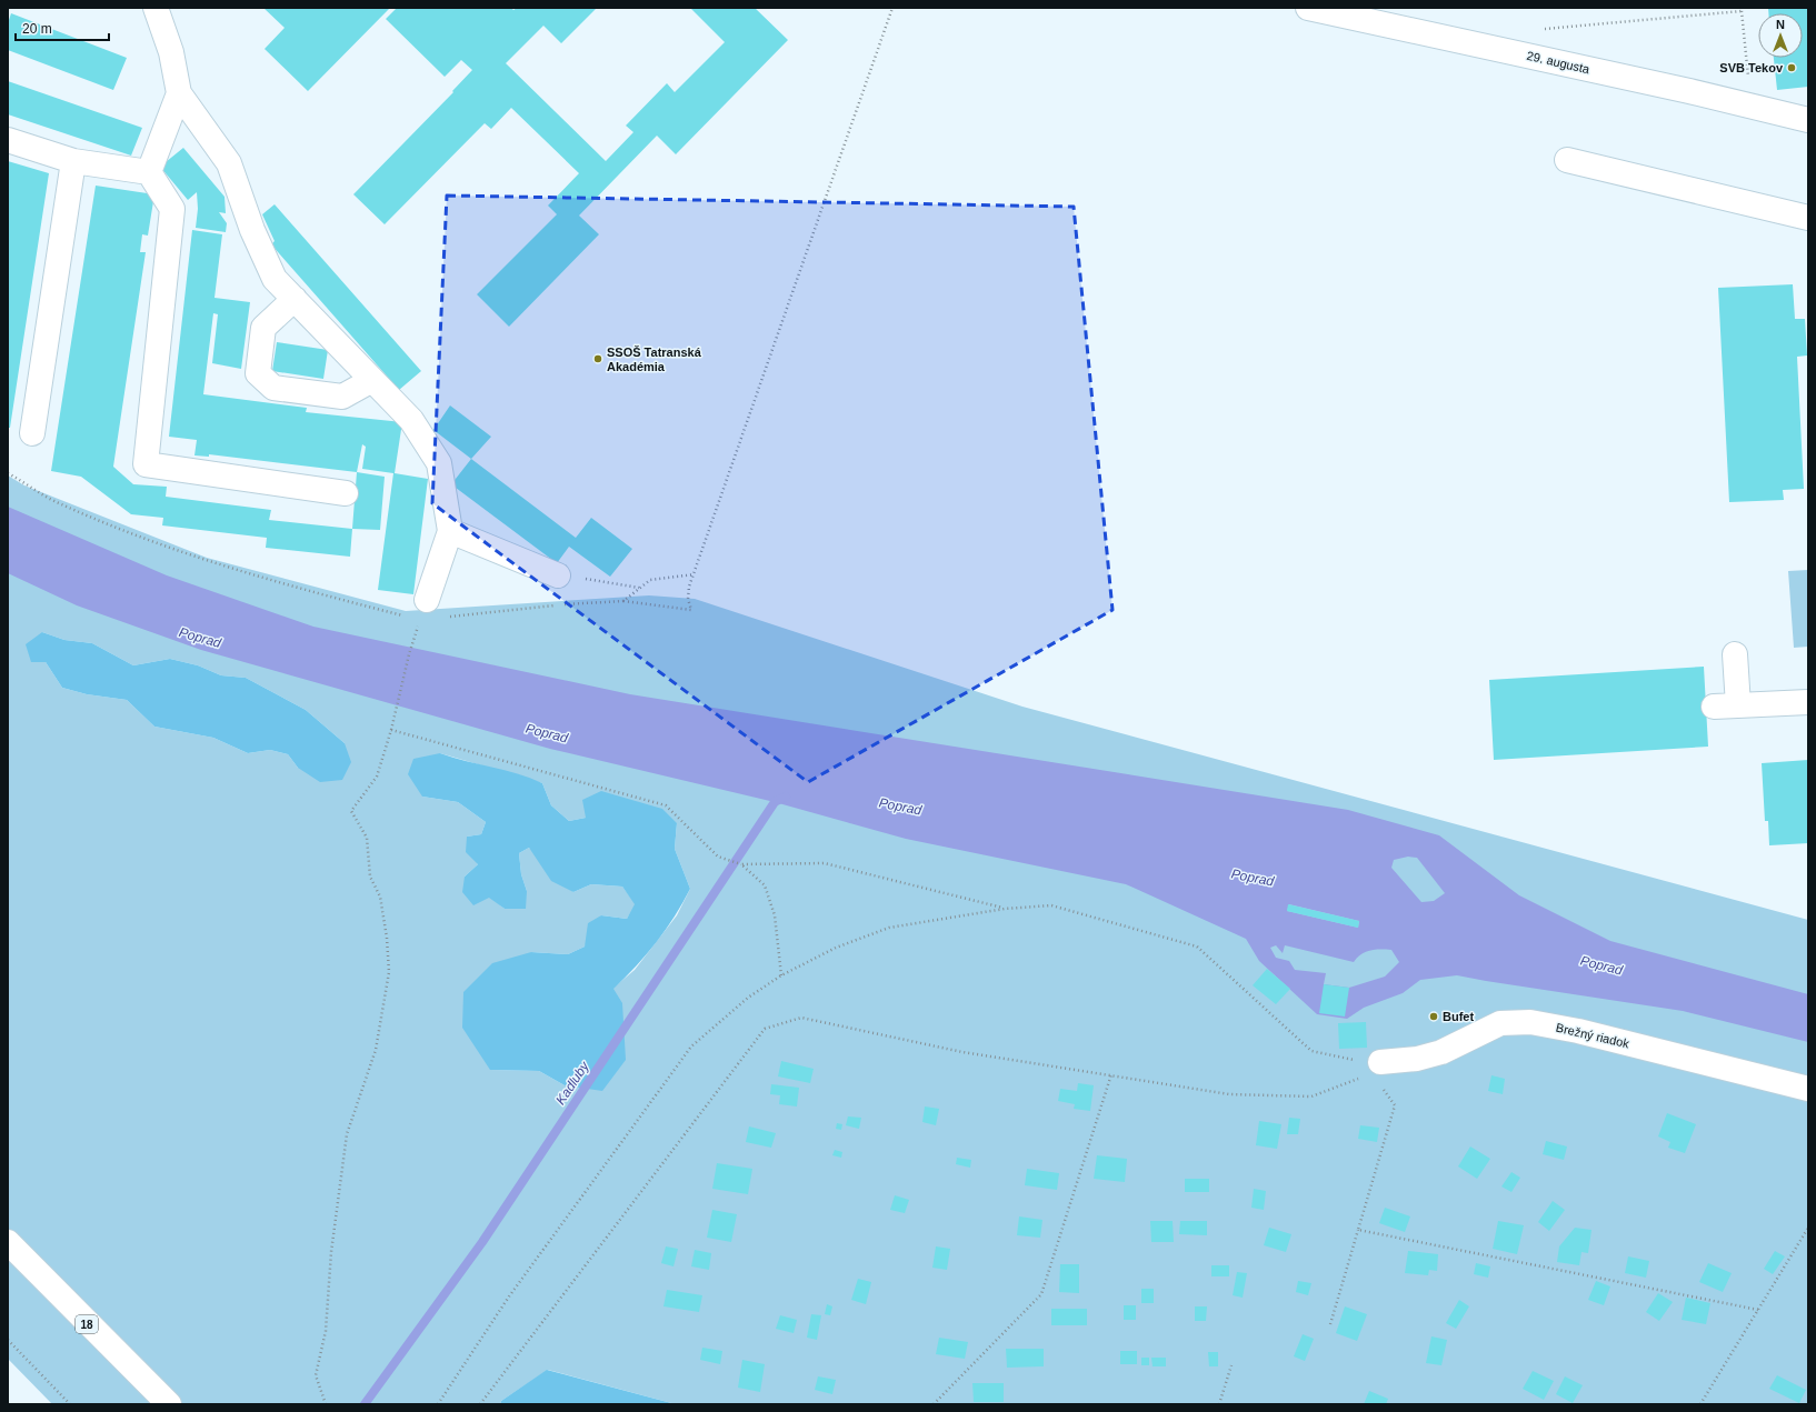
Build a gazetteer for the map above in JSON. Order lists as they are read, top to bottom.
{
  "streets": {
    "street": ["29. augusta", "Brežný riadok", "18"]
  },
  "water": ["Poprad", "Kadluby"],
  "places": ["SVB Tekov", "SSOŠ Tatranská Akadémia", "Bufet"],
  "scale_bar": "20 m",
  "north": "top"
}
